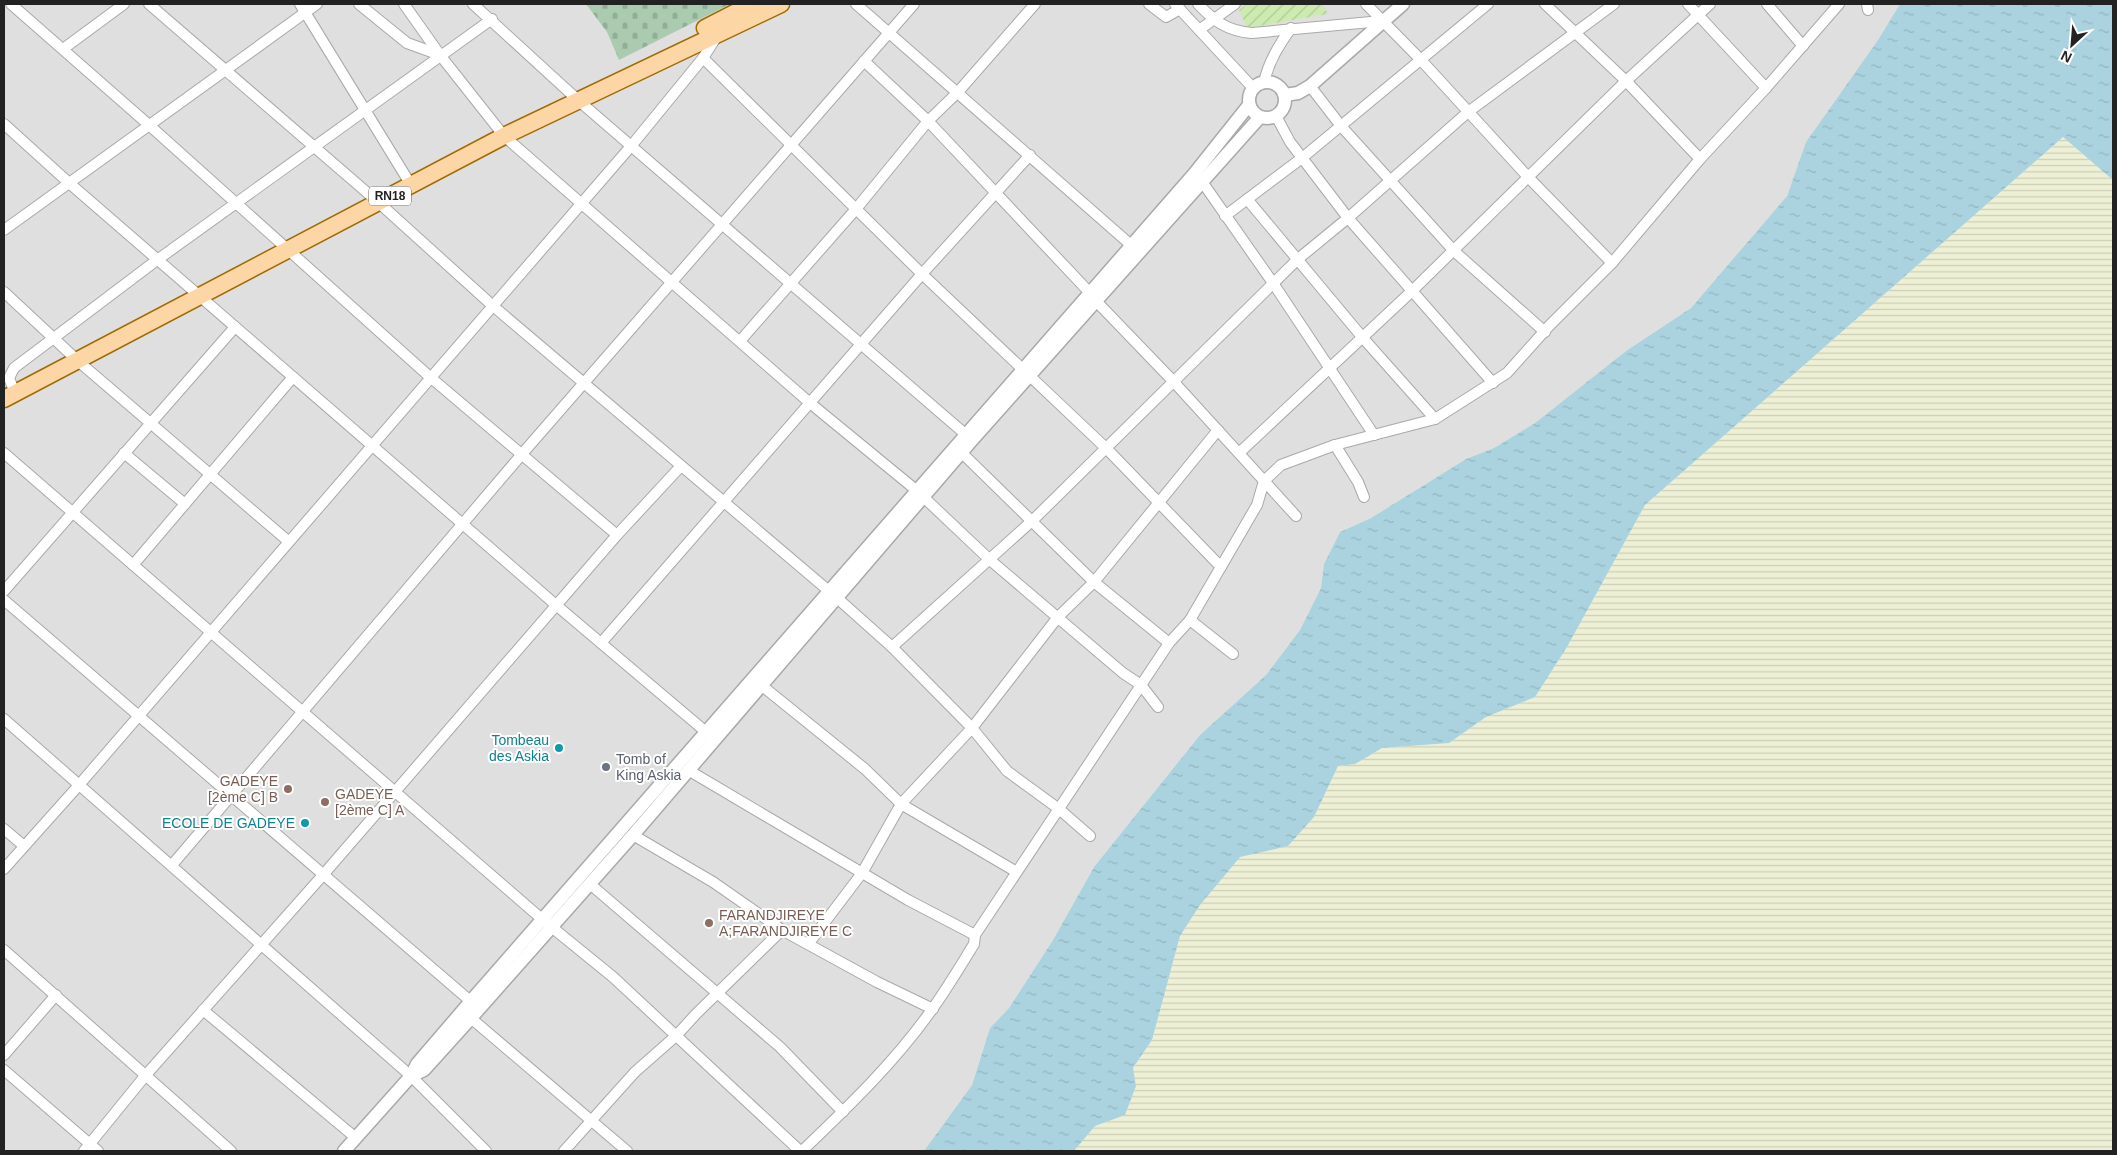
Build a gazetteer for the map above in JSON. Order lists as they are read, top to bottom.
{
  "streets": {
    "main road": ["RN18"]
  },
  "places": [
    "Tombeau des Askia",
    "Tomb of King Askia",
    "GADEYE [2ème C] B",
    "GADEYE [2ème C] A",
    "ECOLE DE GADEYE",
    "FARANDJIREYE A;FARANDJIREYE C"
  ],
  "north": "bottom left"
}
